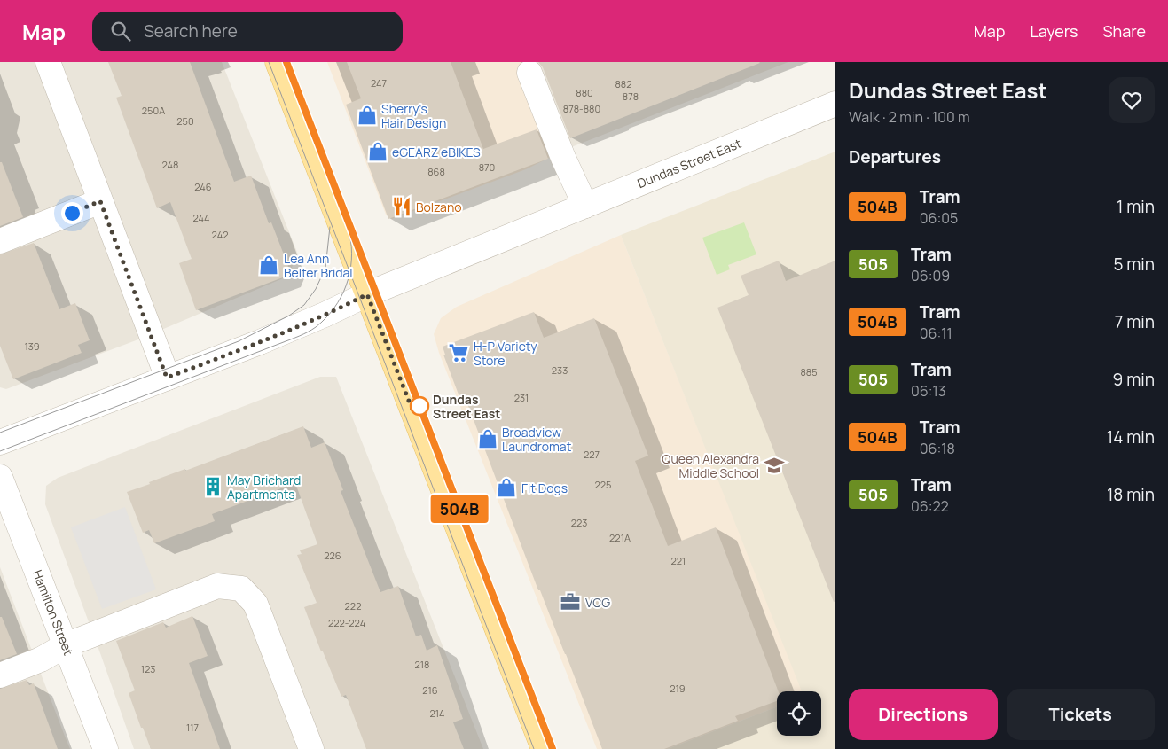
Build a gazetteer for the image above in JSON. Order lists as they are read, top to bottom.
{
  "streets": {
    "street": ["Dundas Street East", "Hamilton Street"]
  },
  "places": {
    "shop": [
      "Sherry's Hair Design",
      "eGEARZ eBIKES",
      "Lea Ann Belter Bridal",
      "Broadview Laundromat",
      "Fit Dogs"
    ],
    "restaurant": ["Bolzano"],
    "supermarket": ["H-P Variety Store"],
    "other": ["Dundas Street East"],
    "school or university": ["Queen Alexandra Middle School"],
    "building": ["May Brichard Apartments"],
    "office": ["VCG"]
  },
  "lines": ["tram line 504B"],
  "house_numbers": [
    "247",
    "882",
    "880",
    "878",
    "878-880",
    "250A",
    "250",
    "248",
    "870",
    "868",
    "246",
    "244",
    "242",
    "139",
    "233",
    "885",
    "231",
    "227",
    "225",
    "223",
    "221A",
    "226",
    "221",
    "222",
    "222-224",
    "218",
    "123",
    "219",
    "216",
    "214",
    "117"
  ],
  "page": {
    "header": "Map",
    "search": "Search here",
    "nav": ["Map", "Layers", "Share"],
    "on_map": "504B",
    "heading": [
      ["Dundas Street East", "Walk · 2 min · 100 m"],
      "Departures"
    ],
    "list": [
      {
        "mark": "504B",
        "name": "Tram",
        "note": "06:05",
        "value": "1 min"
      },
      {
        "mark": "505",
        "name": "Tram",
        "note": "06:09",
        "value": "5 min"
      },
      {
        "mark": "504B",
        "name": "Tram",
        "note": "06:11",
        "value": "7 min"
      },
      {
        "mark": "505",
        "name": "Tram",
        "note": "06:13",
        "value": "9 min"
      },
      {
        "mark": "504B",
        "name": "Tram",
        "note": "06:18",
        "value": "14 min"
      },
      {
        "mark": "505",
        "name": "Tram",
        "note": "06:22",
        "value": "18 min"
      }
    ],
    "buttons": ["Directions", "Tickets"]
  }
}
